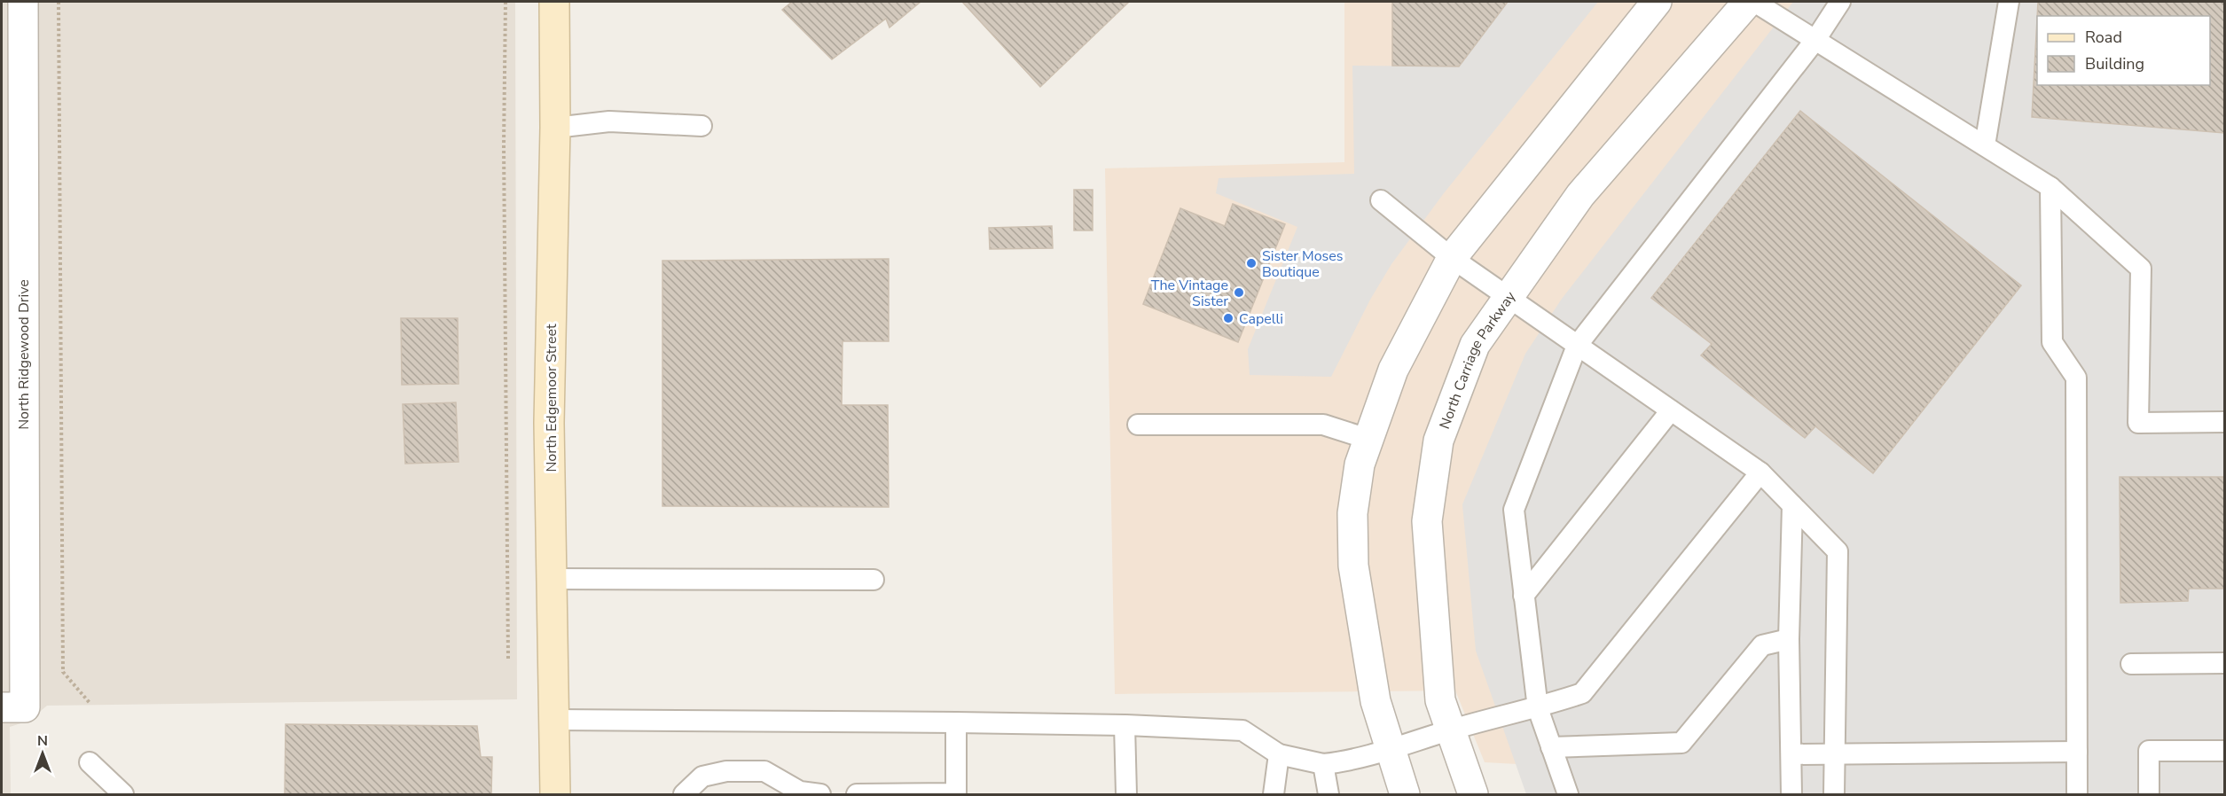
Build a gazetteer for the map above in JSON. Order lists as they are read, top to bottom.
{
  "streets": {
    "street": ["North Ridgewood Drive", "North Carriage Parkway", "North Edgemoor Street"]
  },
  "places": ["Sister Moses Boutique", "The Vintage Sister", "Capelli"],
  "legend": ["Road", "Building"],
  "north": "top"
}
